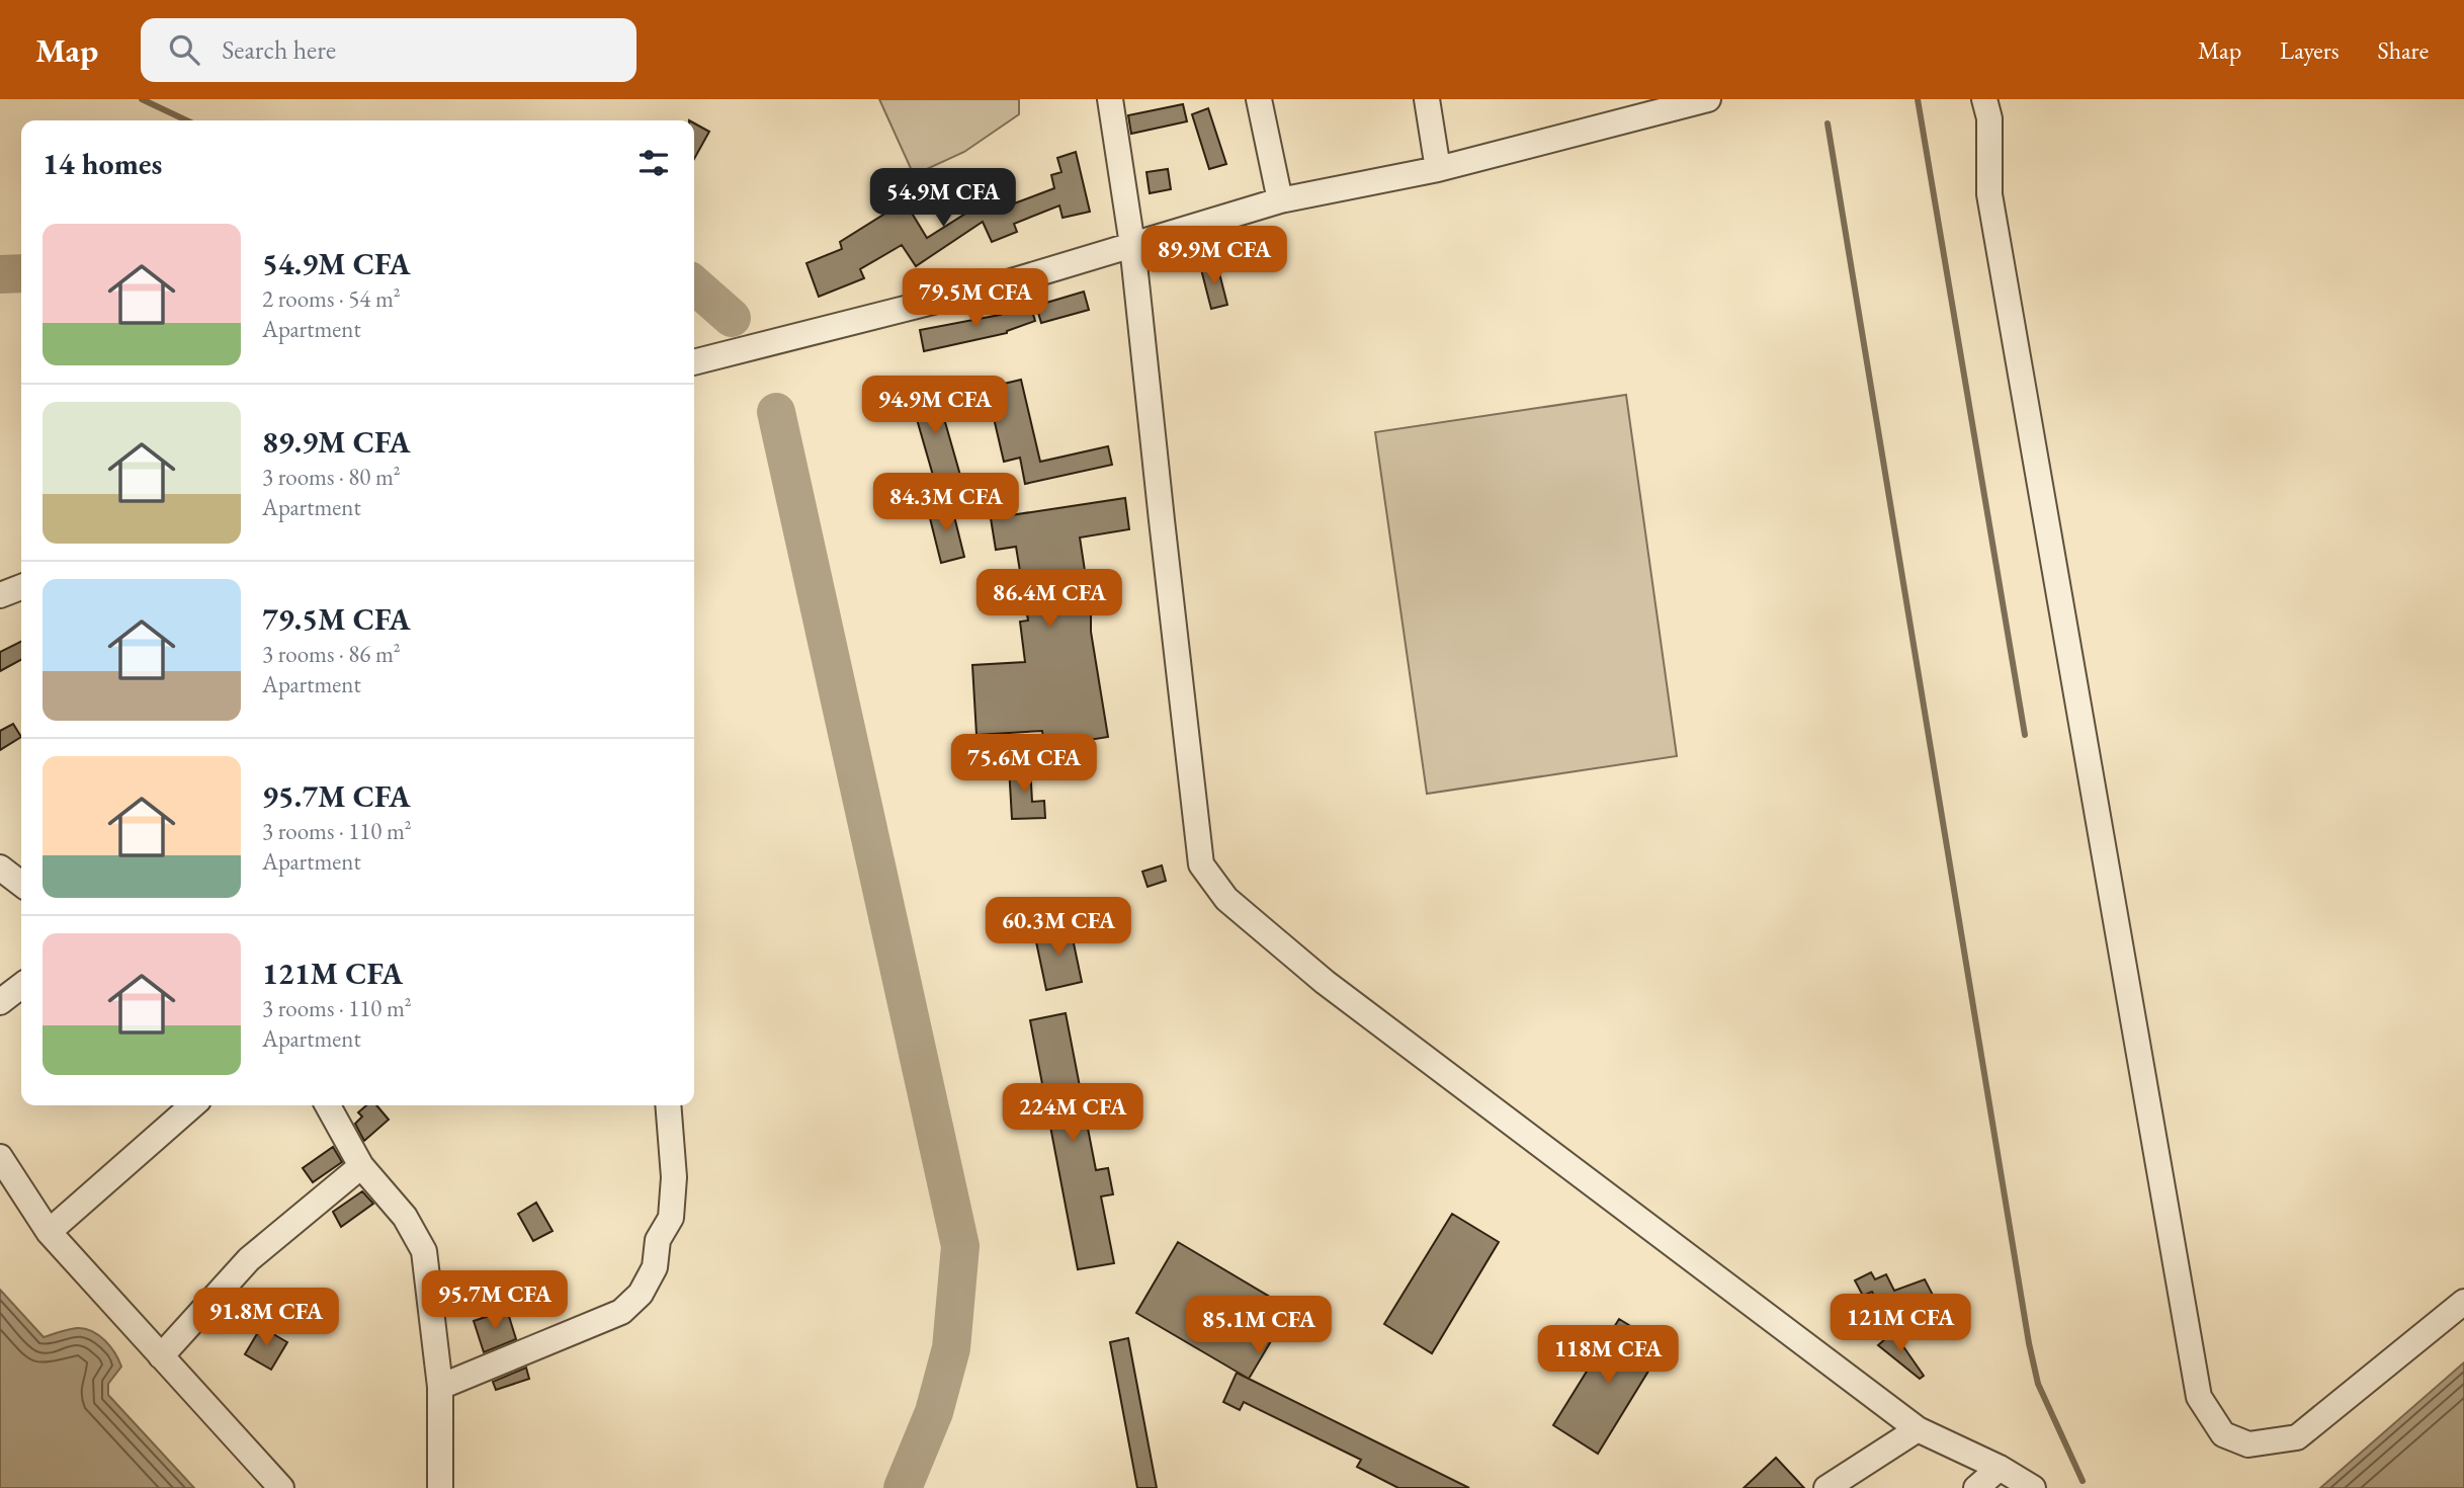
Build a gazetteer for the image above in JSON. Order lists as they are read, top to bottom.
{
  "page": {
    "header": "Map",
    "search": "Search here",
    "nav": ["Map", "Layers", "Share"],
    "heading": "14 homes",
    "price": [
      "54.9M CFA",
      "89.9M CFA",
      "79.5M CFA",
      "94.9M CFA",
      "84.3M CFA",
      "86.4M CFA",
      "75.6M CFA",
      "60.3M CFA",
      "224M CFA",
      "95.7M CFA",
      "91.8M CFA",
      "121M CFA",
      "85.1M CFA",
      "118M CFA"
    ],
    "list": [
      {
        "name": "54.9M CFA",
        "note": "2 rooms · 54 m² · Apartment"
      },
      {
        "name": "89.9M CFA",
        "note": "3 rooms · 80 m² · Apartment"
      },
      {
        "name": "79.5M CFA",
        "note": "3 rooms · 86 m² · Apartment"
      },
      {
        "name": "95.7M CFA",
        "note": "3 rooms · 110 m² · Apartment"
      },
      {
        "name": "121M CFA",
        "note": "3 rooms · 110 m² · Apartment"
      }
    ]
  }
}
